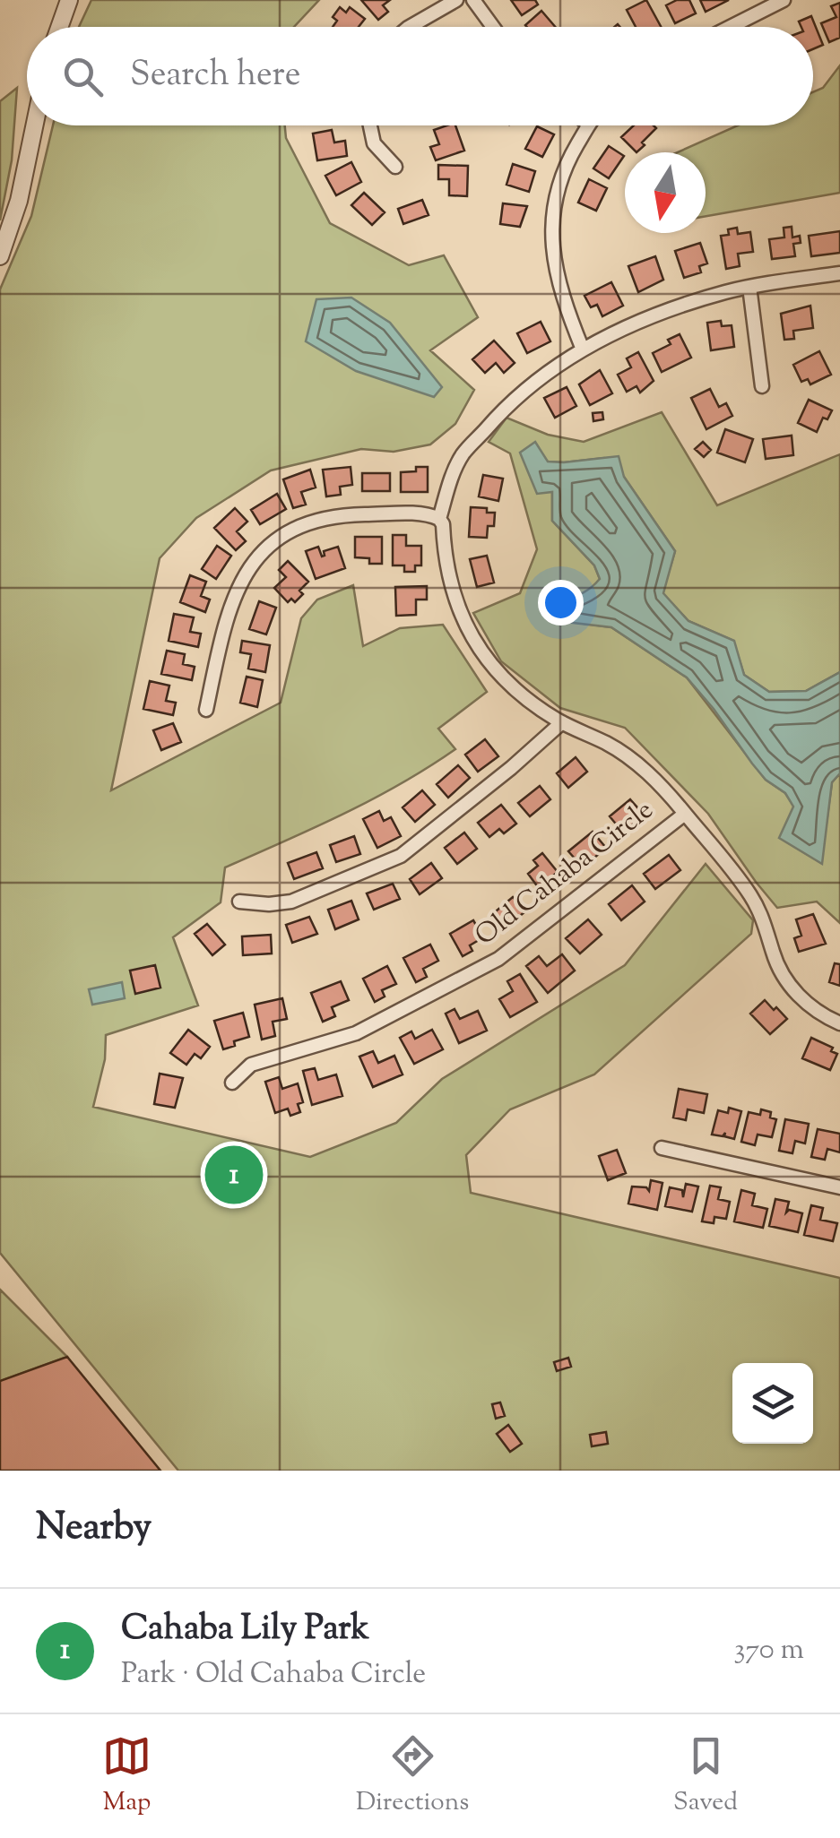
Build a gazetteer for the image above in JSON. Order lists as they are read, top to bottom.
{
  "streets": {
    "street": ["Old Cahaba Circle"]
  },
  "north": "bottom",
  "page": {
    "search": "Search here",
    "pins": "1",
    "heading": "Nearby",
    "list": [
      {
        "mark": "1",
        "name": "Cahaba Lily Park",
        "note": "Park · Old Cahaba Circle",
        "value": "370 m"
      }
    ],
    "nav": ["Map", "Directions", "Saved"]
  }
}
